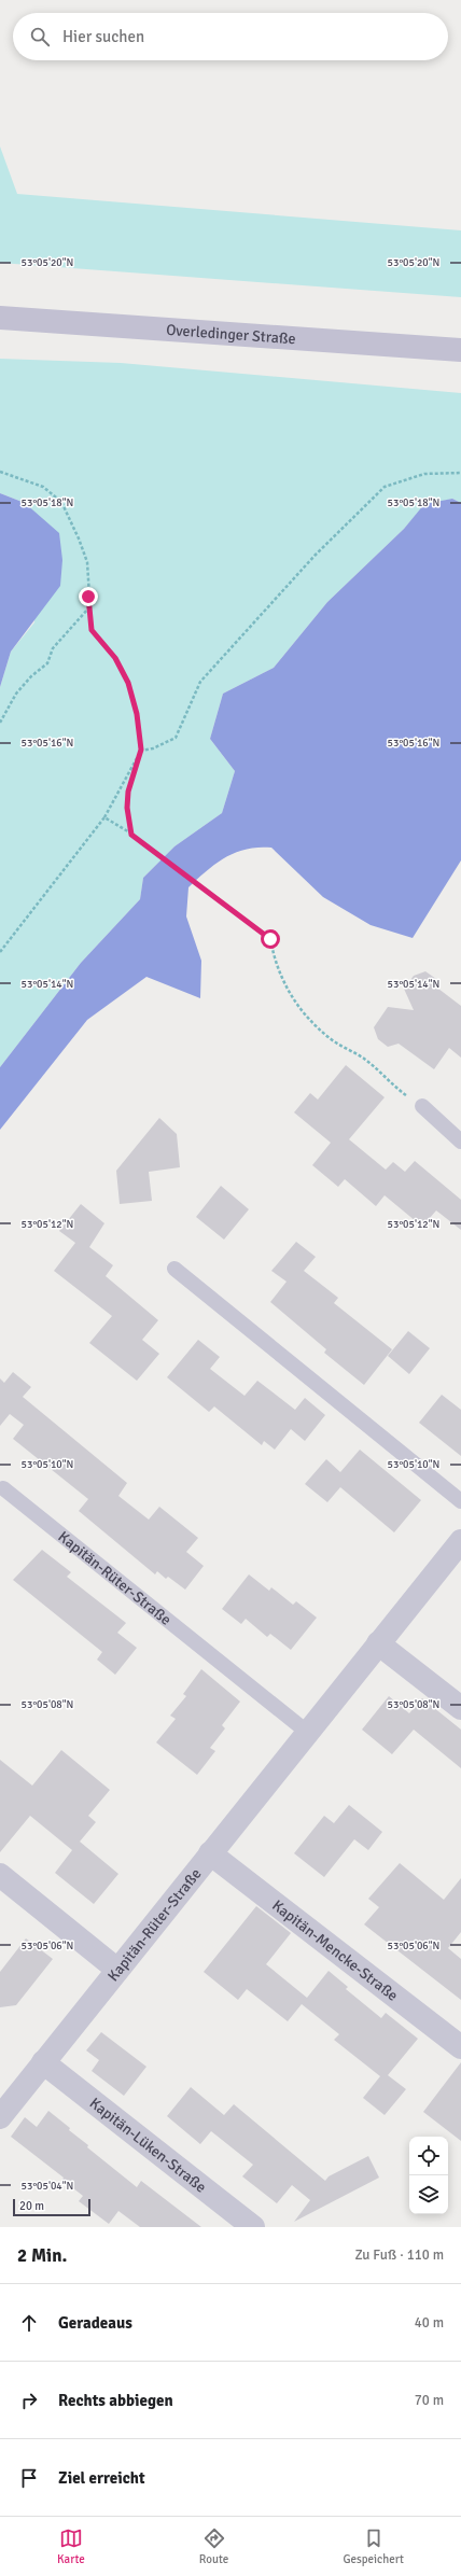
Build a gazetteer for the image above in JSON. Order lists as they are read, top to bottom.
{
  "streets": {
    "street": [
      "Overledinger Straße",
      "Kapitän-Rüter-Straße",
      "Kapitän-Mencke-Straße",
      "Kapitän-Lüken-Straße"
    ]
  },
  "crossings": [
    ["Kapitän-Rüter-Straße", "Kapitän-Mencke-Straße"],
    ["Kapitän-Rüter-Straße", "Kapitän-Lüken-Straße"]
  ],
  "scale_bar": "20 m",
  "page": {
    "search": "Hier suchen",
    "scale": "20 m",
    "heading": ["2 Min.", "Zu Fuß · 110 m"],
    "list": [
      ["Geradeaus", "40 m"],
      ["Rechts abbiegen", "70 m"],
      "Ziel erreicht"
    ],
    "nav": ["Karte", "Route", "Gespeichert"]
  },
  "coordinates": [
    "53°05'20\"N",
    "53°05'18\"N",
    "53°05'16\"N",
    "53°05'14\"N",
    "53°05'12\"N",
    "53°05'10\"N",
    "53°05'08\"N",
    "53°05'06\"N",
    "53°05'04\"N"
  ]
}
